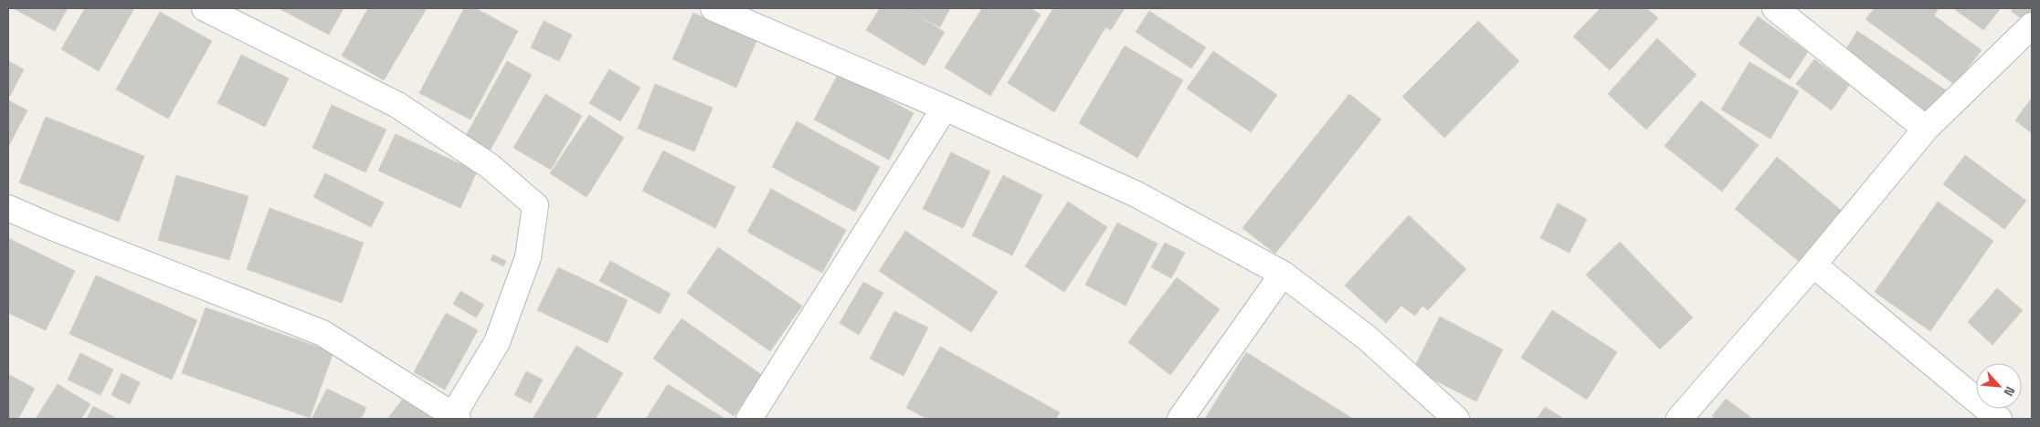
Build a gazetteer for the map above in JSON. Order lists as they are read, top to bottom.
{
  "north": "bottom right"
}
